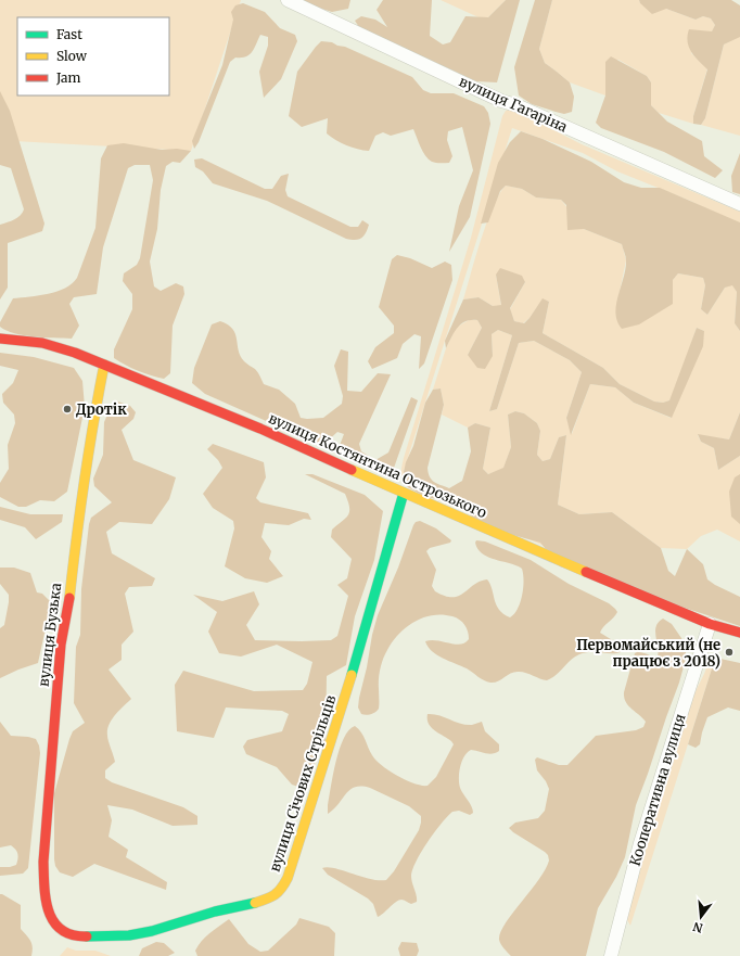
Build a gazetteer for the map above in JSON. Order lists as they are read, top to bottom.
{
  "streets": {
    "street": [
      "вулиця Гагаріна",
      "вулиця Костянтина Острозького",
      "вулиця Бузька",
      "вулиця Січових Стрільців",
      "Кооперативна вулиця"
    ]
  },
  "crossings": [
    ["вулиця Костянтина Острозького", "вулиця Бузька"],
    ["вулиця Костянтина Острозького", "вулиця Січових Стрільців"],
    ["вулиця Костянтина Острозького", "Кооперативна вулиця"],
    ["вулиця Бузька", "вулиця Січових Стрільців"]
  ],
  "places": ["Дротік", "Первомайський (не працює з 2018)"],
  "legend": ["Fast", "Slow", "Jam"],
  "north": "bottom"
}
